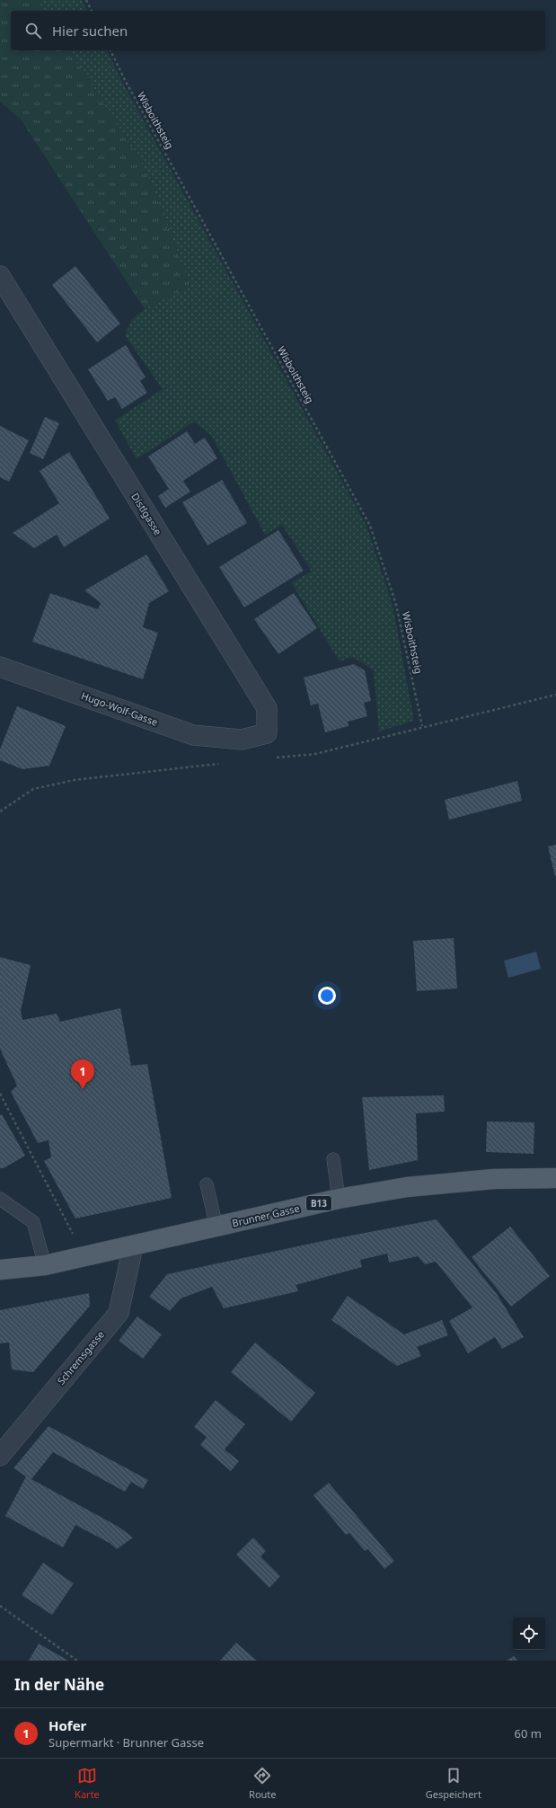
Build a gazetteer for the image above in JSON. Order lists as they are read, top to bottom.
{
  "streets": {
    "main road": ["B13", "Brunner Gasse"],
    "street": ["Distlgasse", "Hugo-Wolf-Gasse", "Schremsgasse"],
    "path": ["Wisboithsteig"]
  },
  "crossings": [
    ["Distlgasse", "Hugo-Wolf-Gasse"],
    ["Brunner Gasse", "Schremsgasse"]
  ],
  "page": {
    "search": "Hier suchen",
    "pins": "1",
    "heading": "In der Nähe",
    "list": [
      {
        "mark": "1",
        "name": "Hofer",
        "note": "Supermarkt · Brunner Gasse",
        "value": "60 m"
      }
    ],
    "nav": ["Karte", "Route", "Gespeichert"]
  }
}
